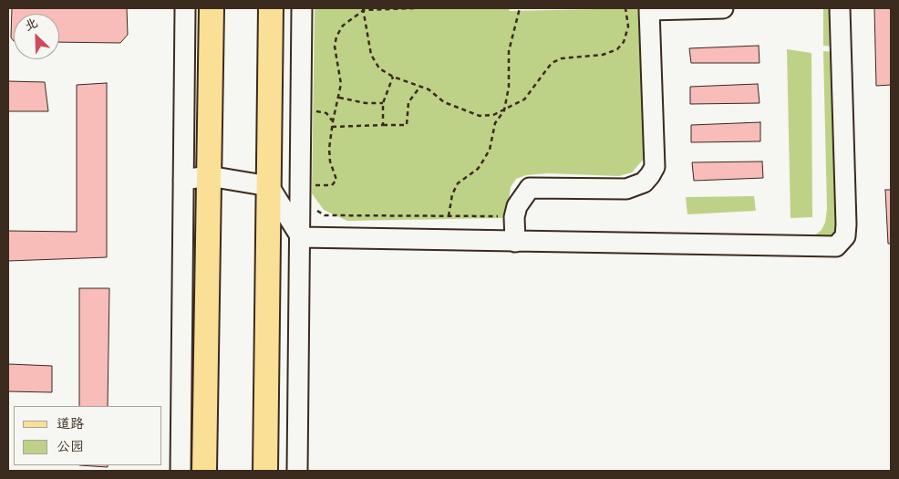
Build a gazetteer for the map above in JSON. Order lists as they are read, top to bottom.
{
  "legend": ["道路", "公园"],
  "north": "top left"
}
